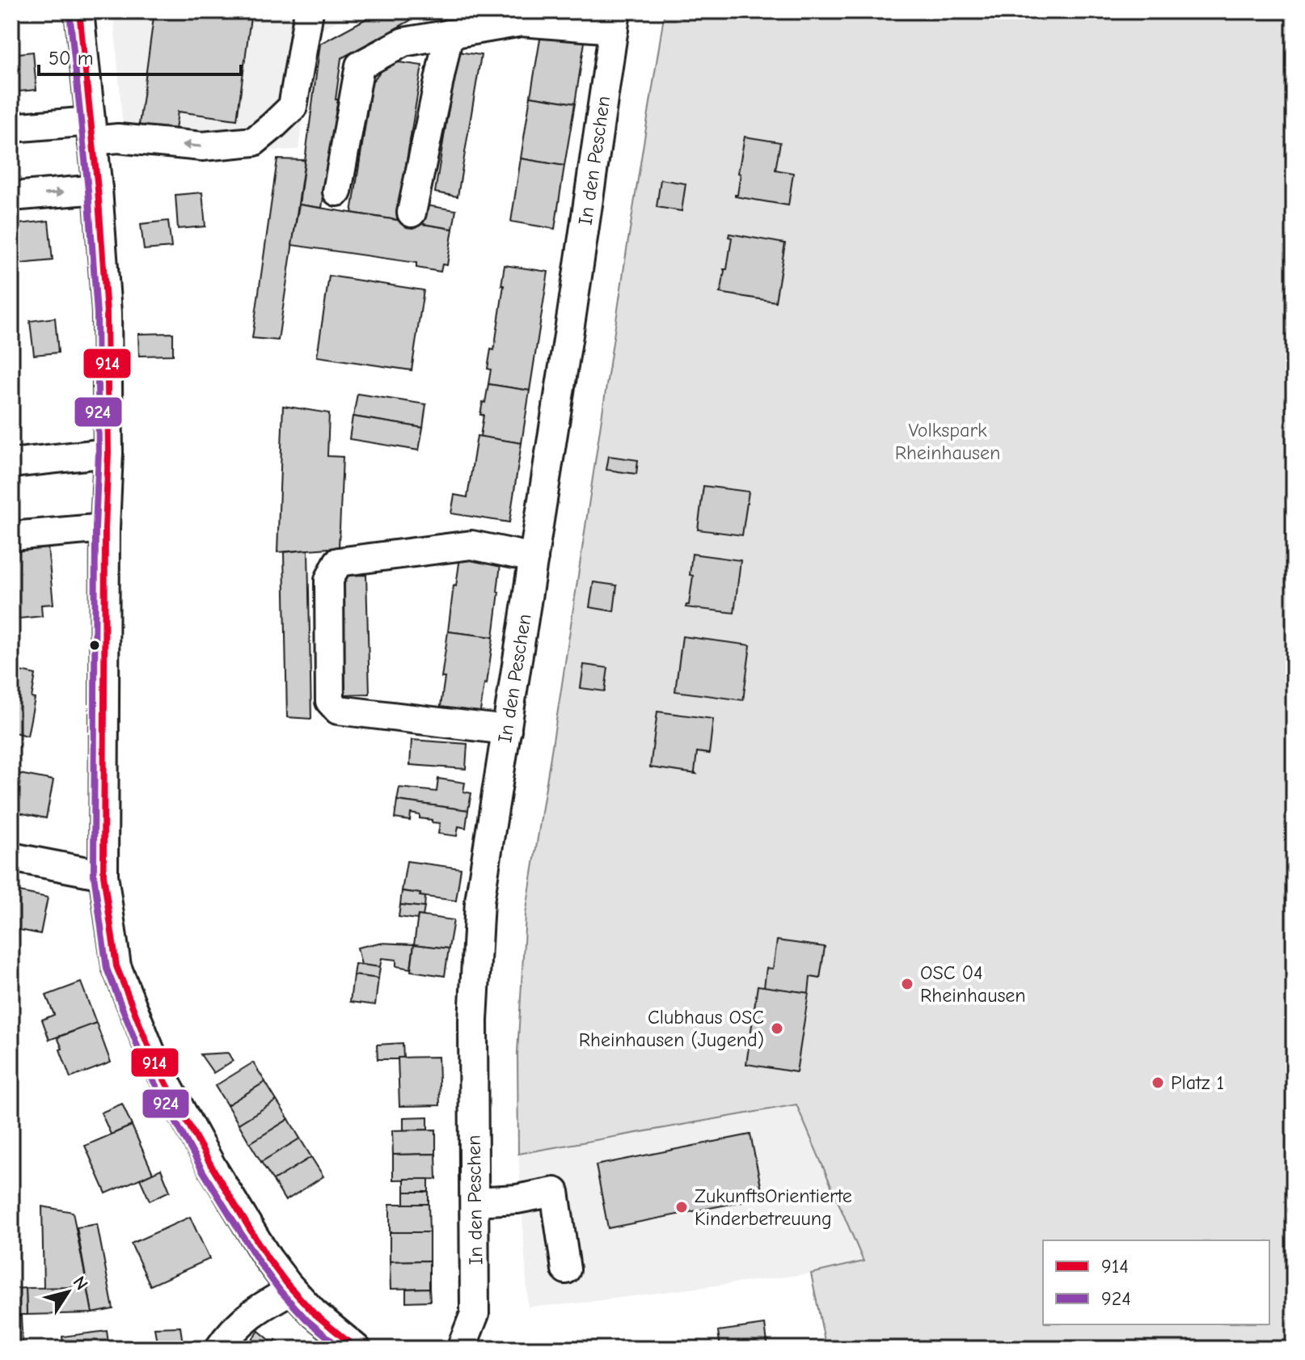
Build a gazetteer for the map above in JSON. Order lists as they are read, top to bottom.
{
  "streets": {
    "street": ["In den Peschen"]
  },
  "parks": ["Volkspark Rheinhausen"],
  "places": [
    "OSC 04 Rheinhausen",
    "Clubhaus OSC Rheinhausen (Jugend)",
    "Platz 1",
    "ZukunftsOrientierte Kinderbetreuung"
  ],
  "lines": ["transit line 914", "transit line 924"],
  "legend": ["914", "924"],
  "scale_bar": "50 m",
  "north": "top right"
}
